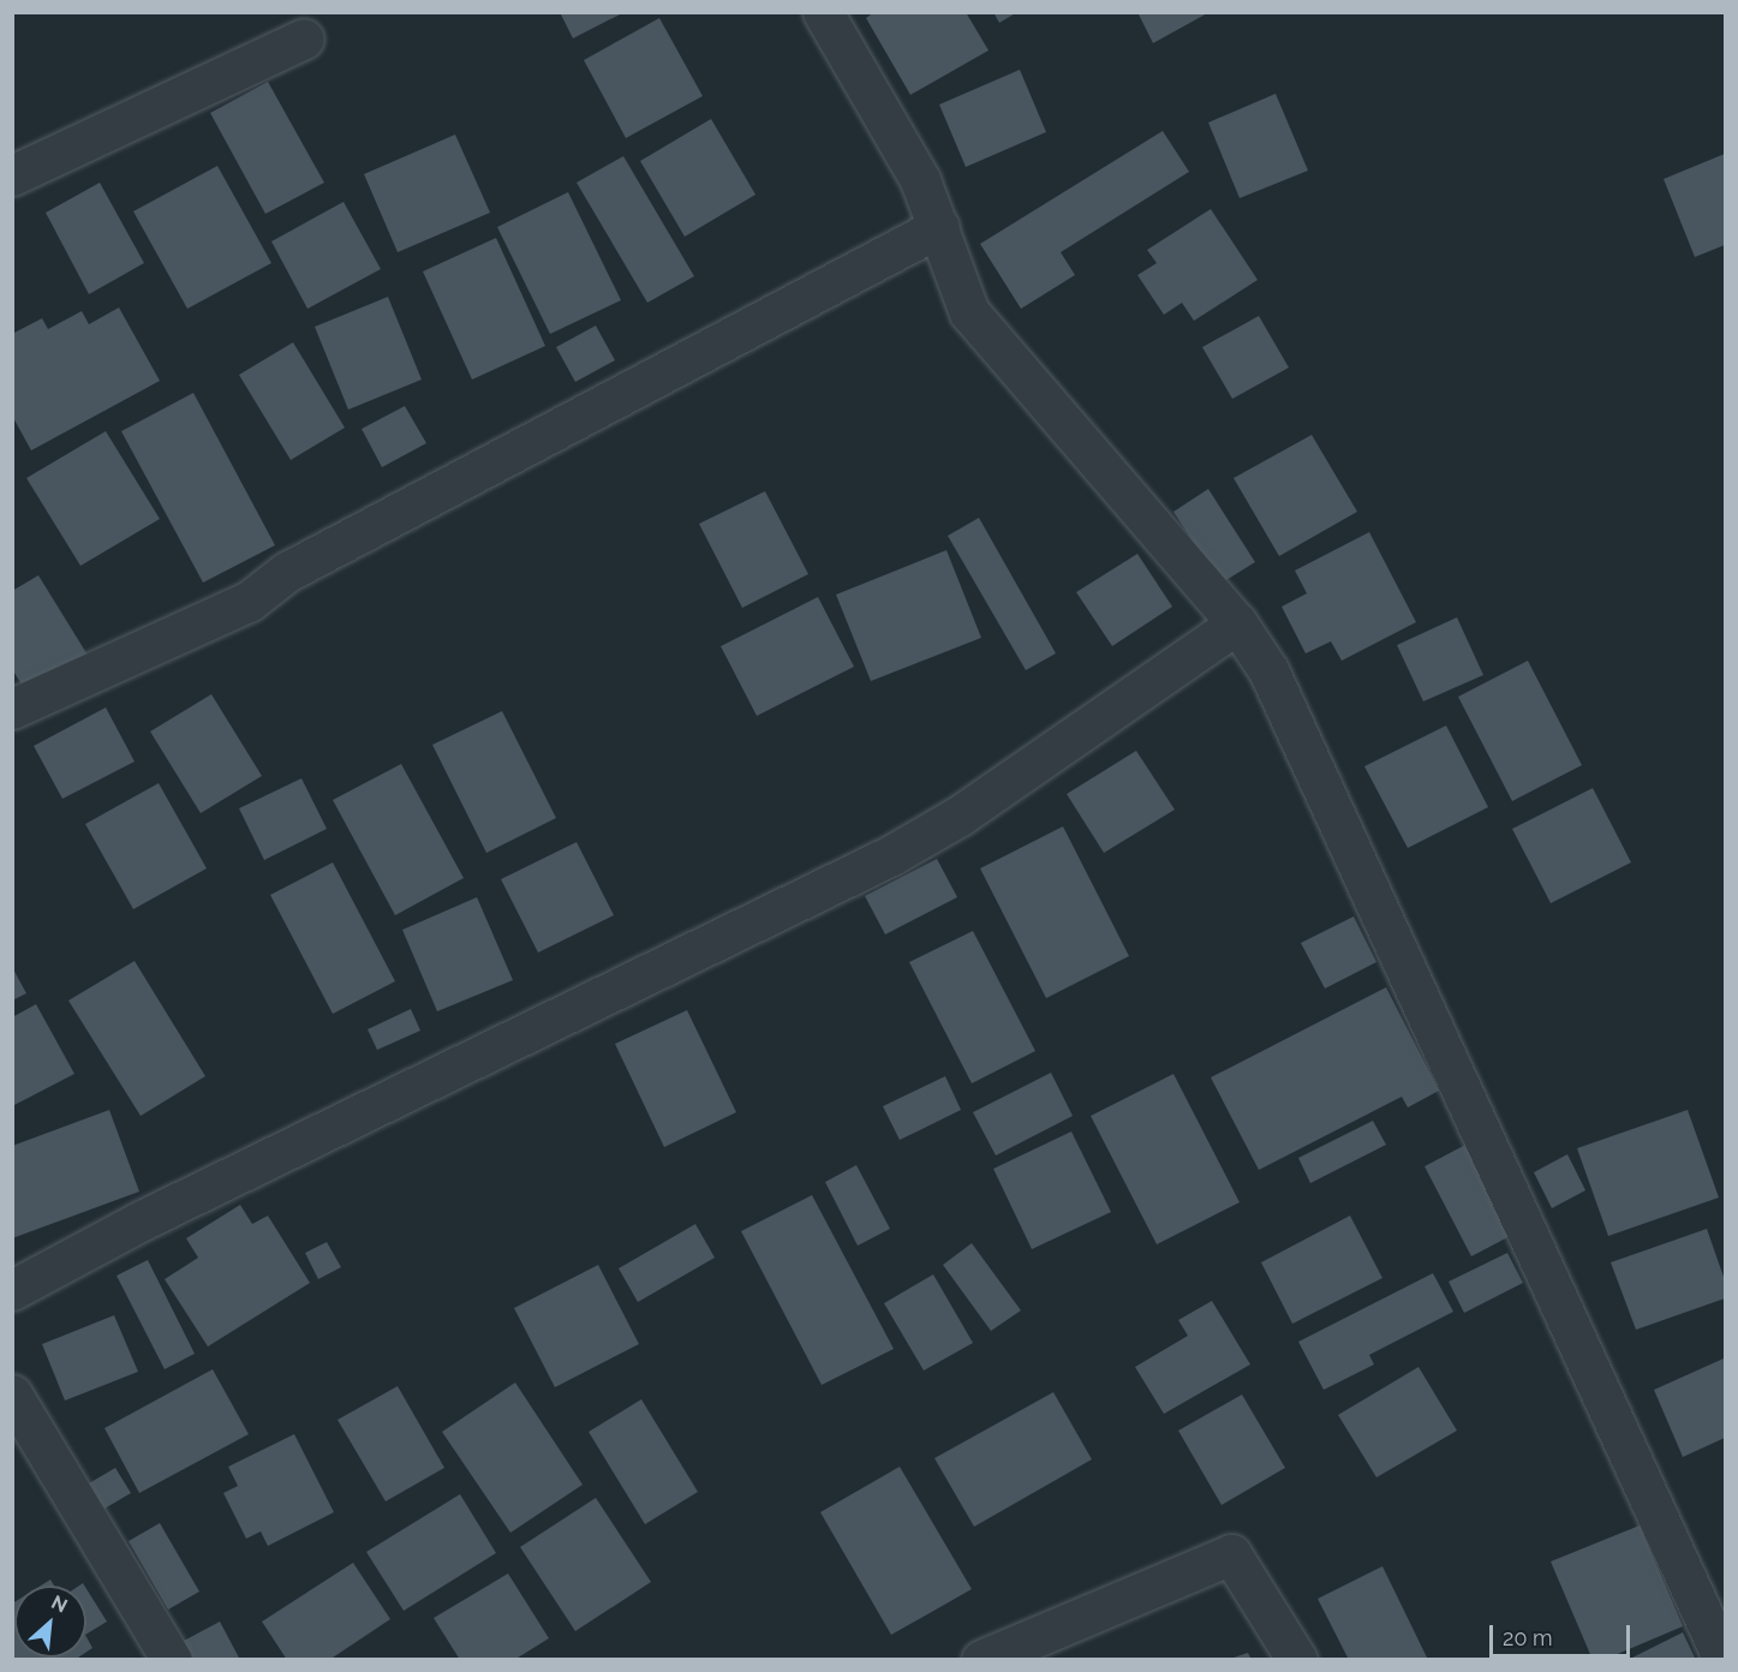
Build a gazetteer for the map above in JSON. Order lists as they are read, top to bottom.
{
  "scale_bar": "20 m",
  "north": "top right"
}
